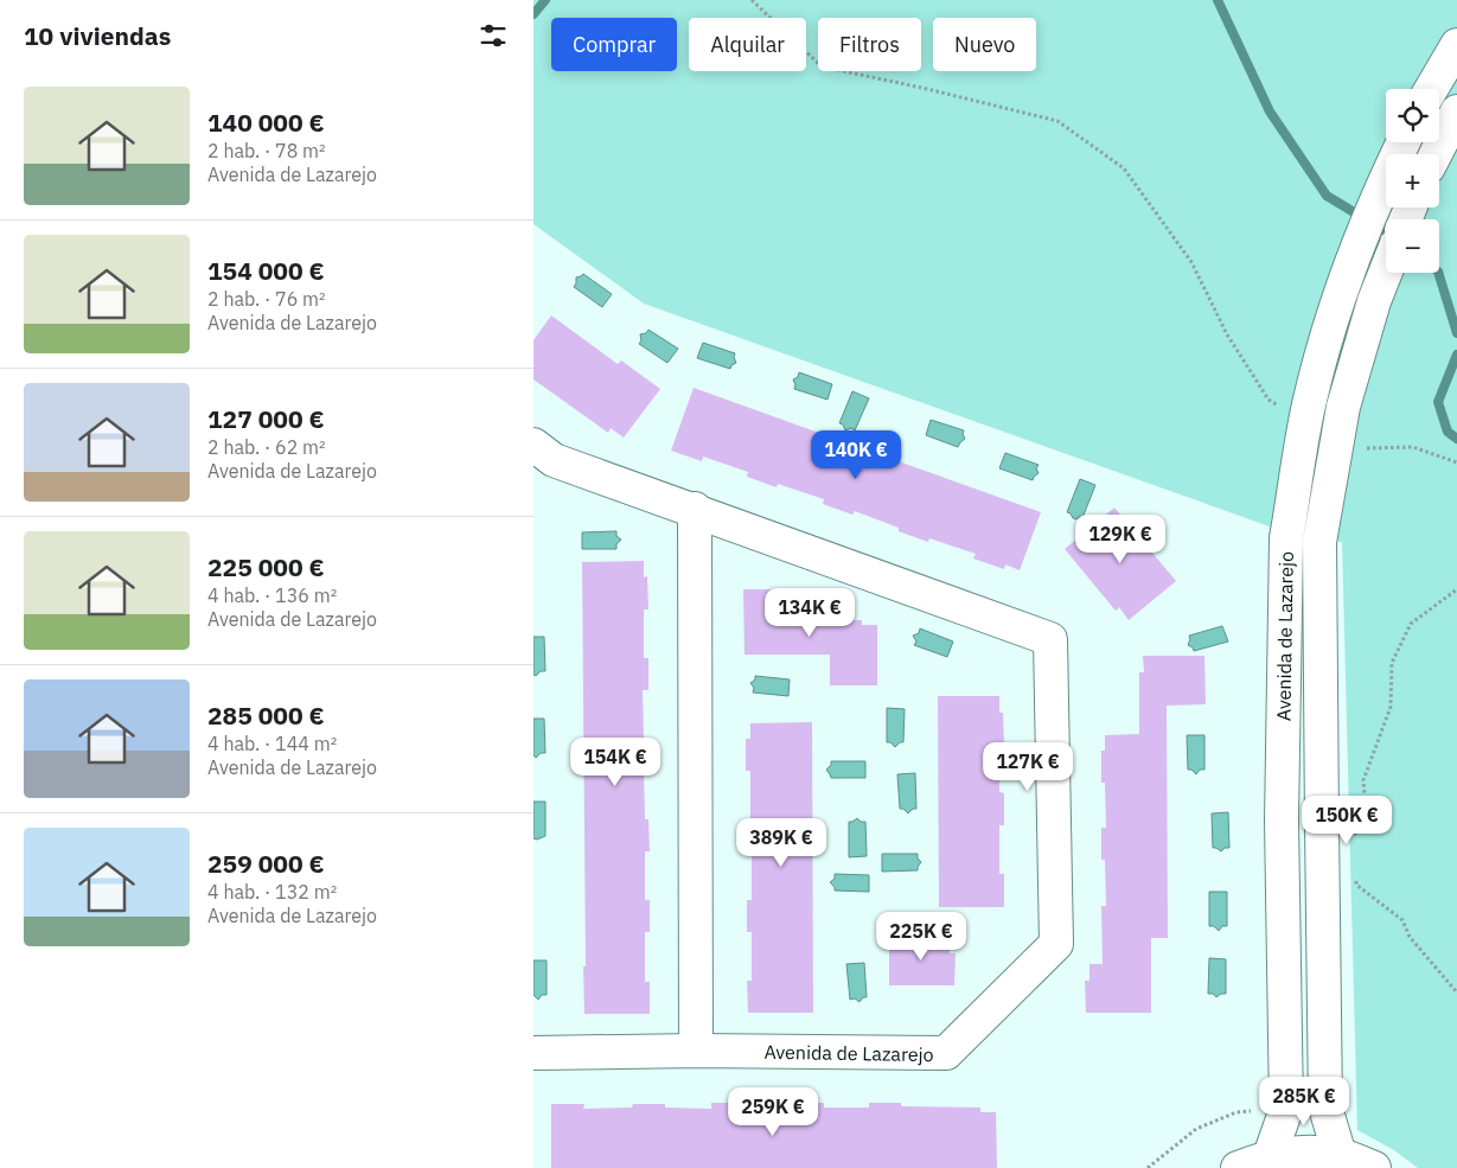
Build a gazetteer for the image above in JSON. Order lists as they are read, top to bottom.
{
  "streets": {
    "street": ["Avenida de Lazarejo"]
  },
  "page": {
    "heading": "10 viviendas",
    "chip": [
      "Comprar",
      "Alquilar",
      "Filtros",
      "Nuevo"
    ],
    "list": [
      {
        "name": "140 000 €",
        "note": "2 hab. · 78 m² · Avenida de Lazarejo"
      },
      {
        "name": "154 000 €",
        "note": "2 hab. · 76 m² · Avenida de Lazarejo"
      },
      {
        "name": "127 000 €",
        "note": "2 hab. · 62 m² · Avenida de Lazarejo"
      },
      {
        "name": "225 000 €",
        "note": "4 hab. · 136 m² · Avenida de Lazarejo"
      },
      {
        "name": "285 000 €",
        "note": "4 hab. · 144 m² · Avenida de Lazarejo"
      },
      {
        "name": "259 000 €",
        "note": "4 hab. · 132 m² · Avenida de Lazarejo"
      }
    ],
    "map_buttons": ["+", "−"],
    "price": [
      "140K €",
      "129K €",
      "134K €",
      "154K €",
      "127K €",
      "150K €",
      "389K €",
      "225K €",
      "285K €",
      "259K €"
    ]
  }
}
